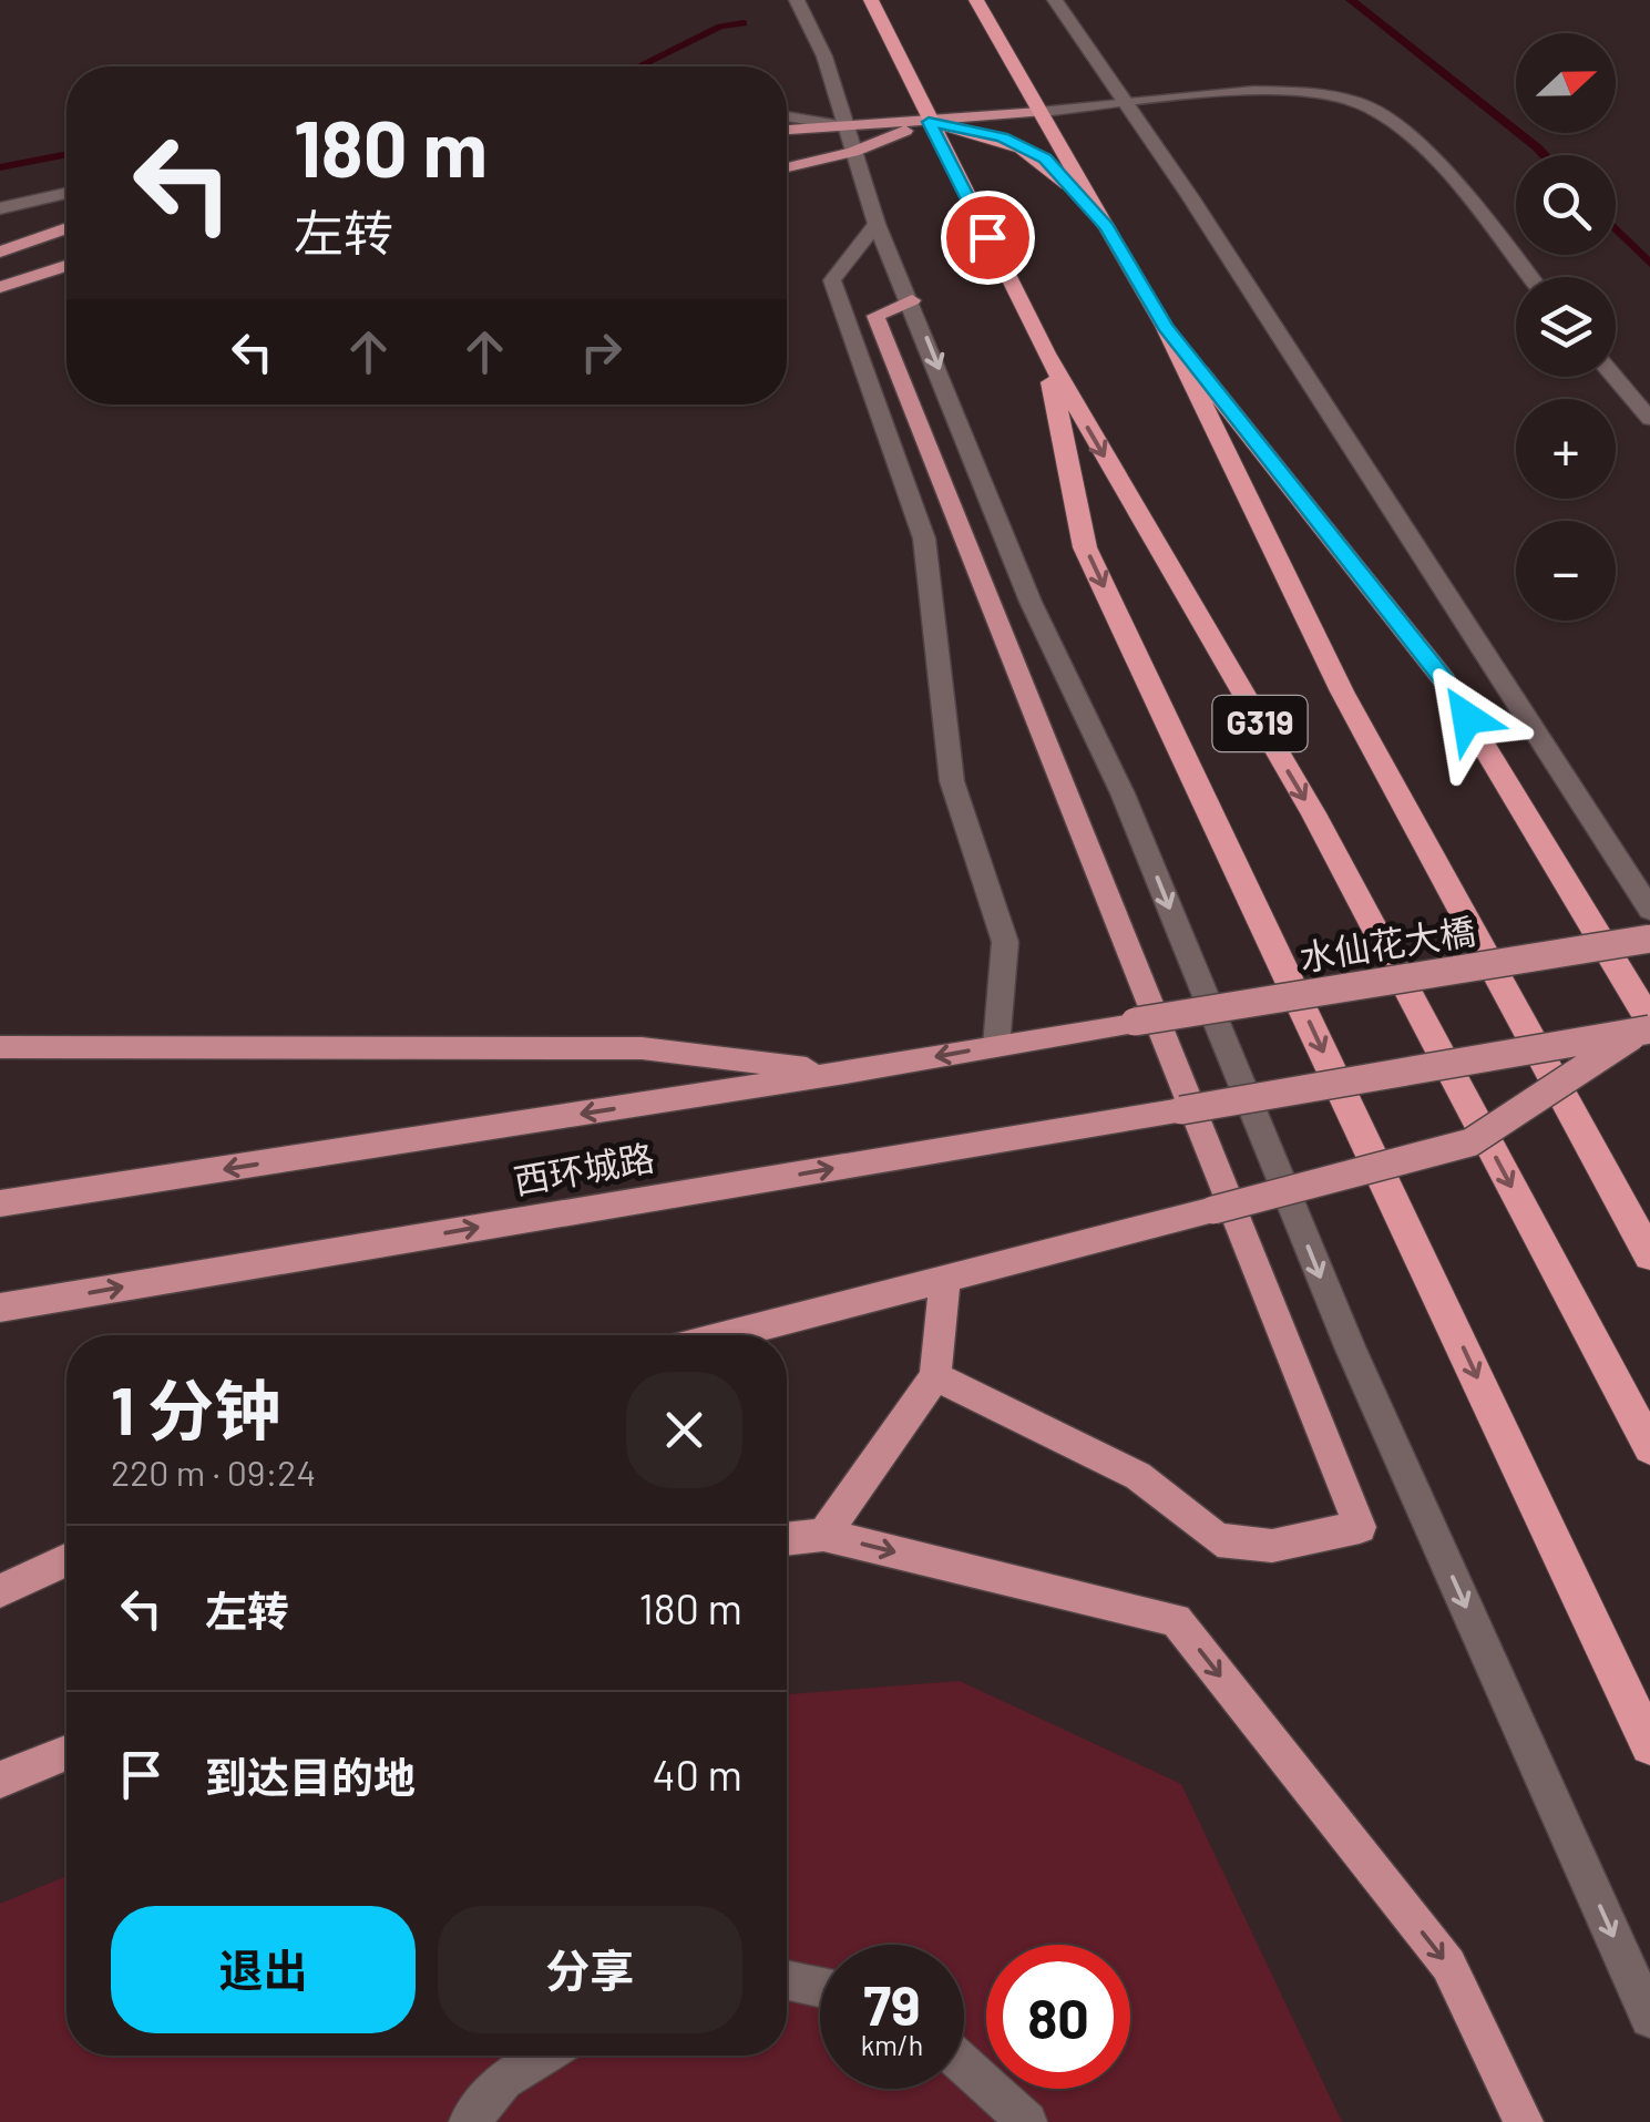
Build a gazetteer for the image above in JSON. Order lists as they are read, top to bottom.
{
  "streets": {
    "highway": ["G319"],
    "main road": ["水仙花大橋", "西环城路"]
  },
  "crossings": [
    ["水仙花大橋", "西环城路"]
  ],
  "north": "right",
  "page": {
    "map_buttons": ["+", "−"],
    "turn": ["180 m", "左转"],
    "heading": ["1 分钟", "220 m · 09:24"],
    "list": [
      {
        "name": "左转",
        "value": "180 m"
      },
      {
        "name": "到达目的地",
        "value": "40 m"
      }
    ],
    "buttons": ["退出", "分享"],
    "speed": "79 km/h",
    "limit": "80"
  }
}
